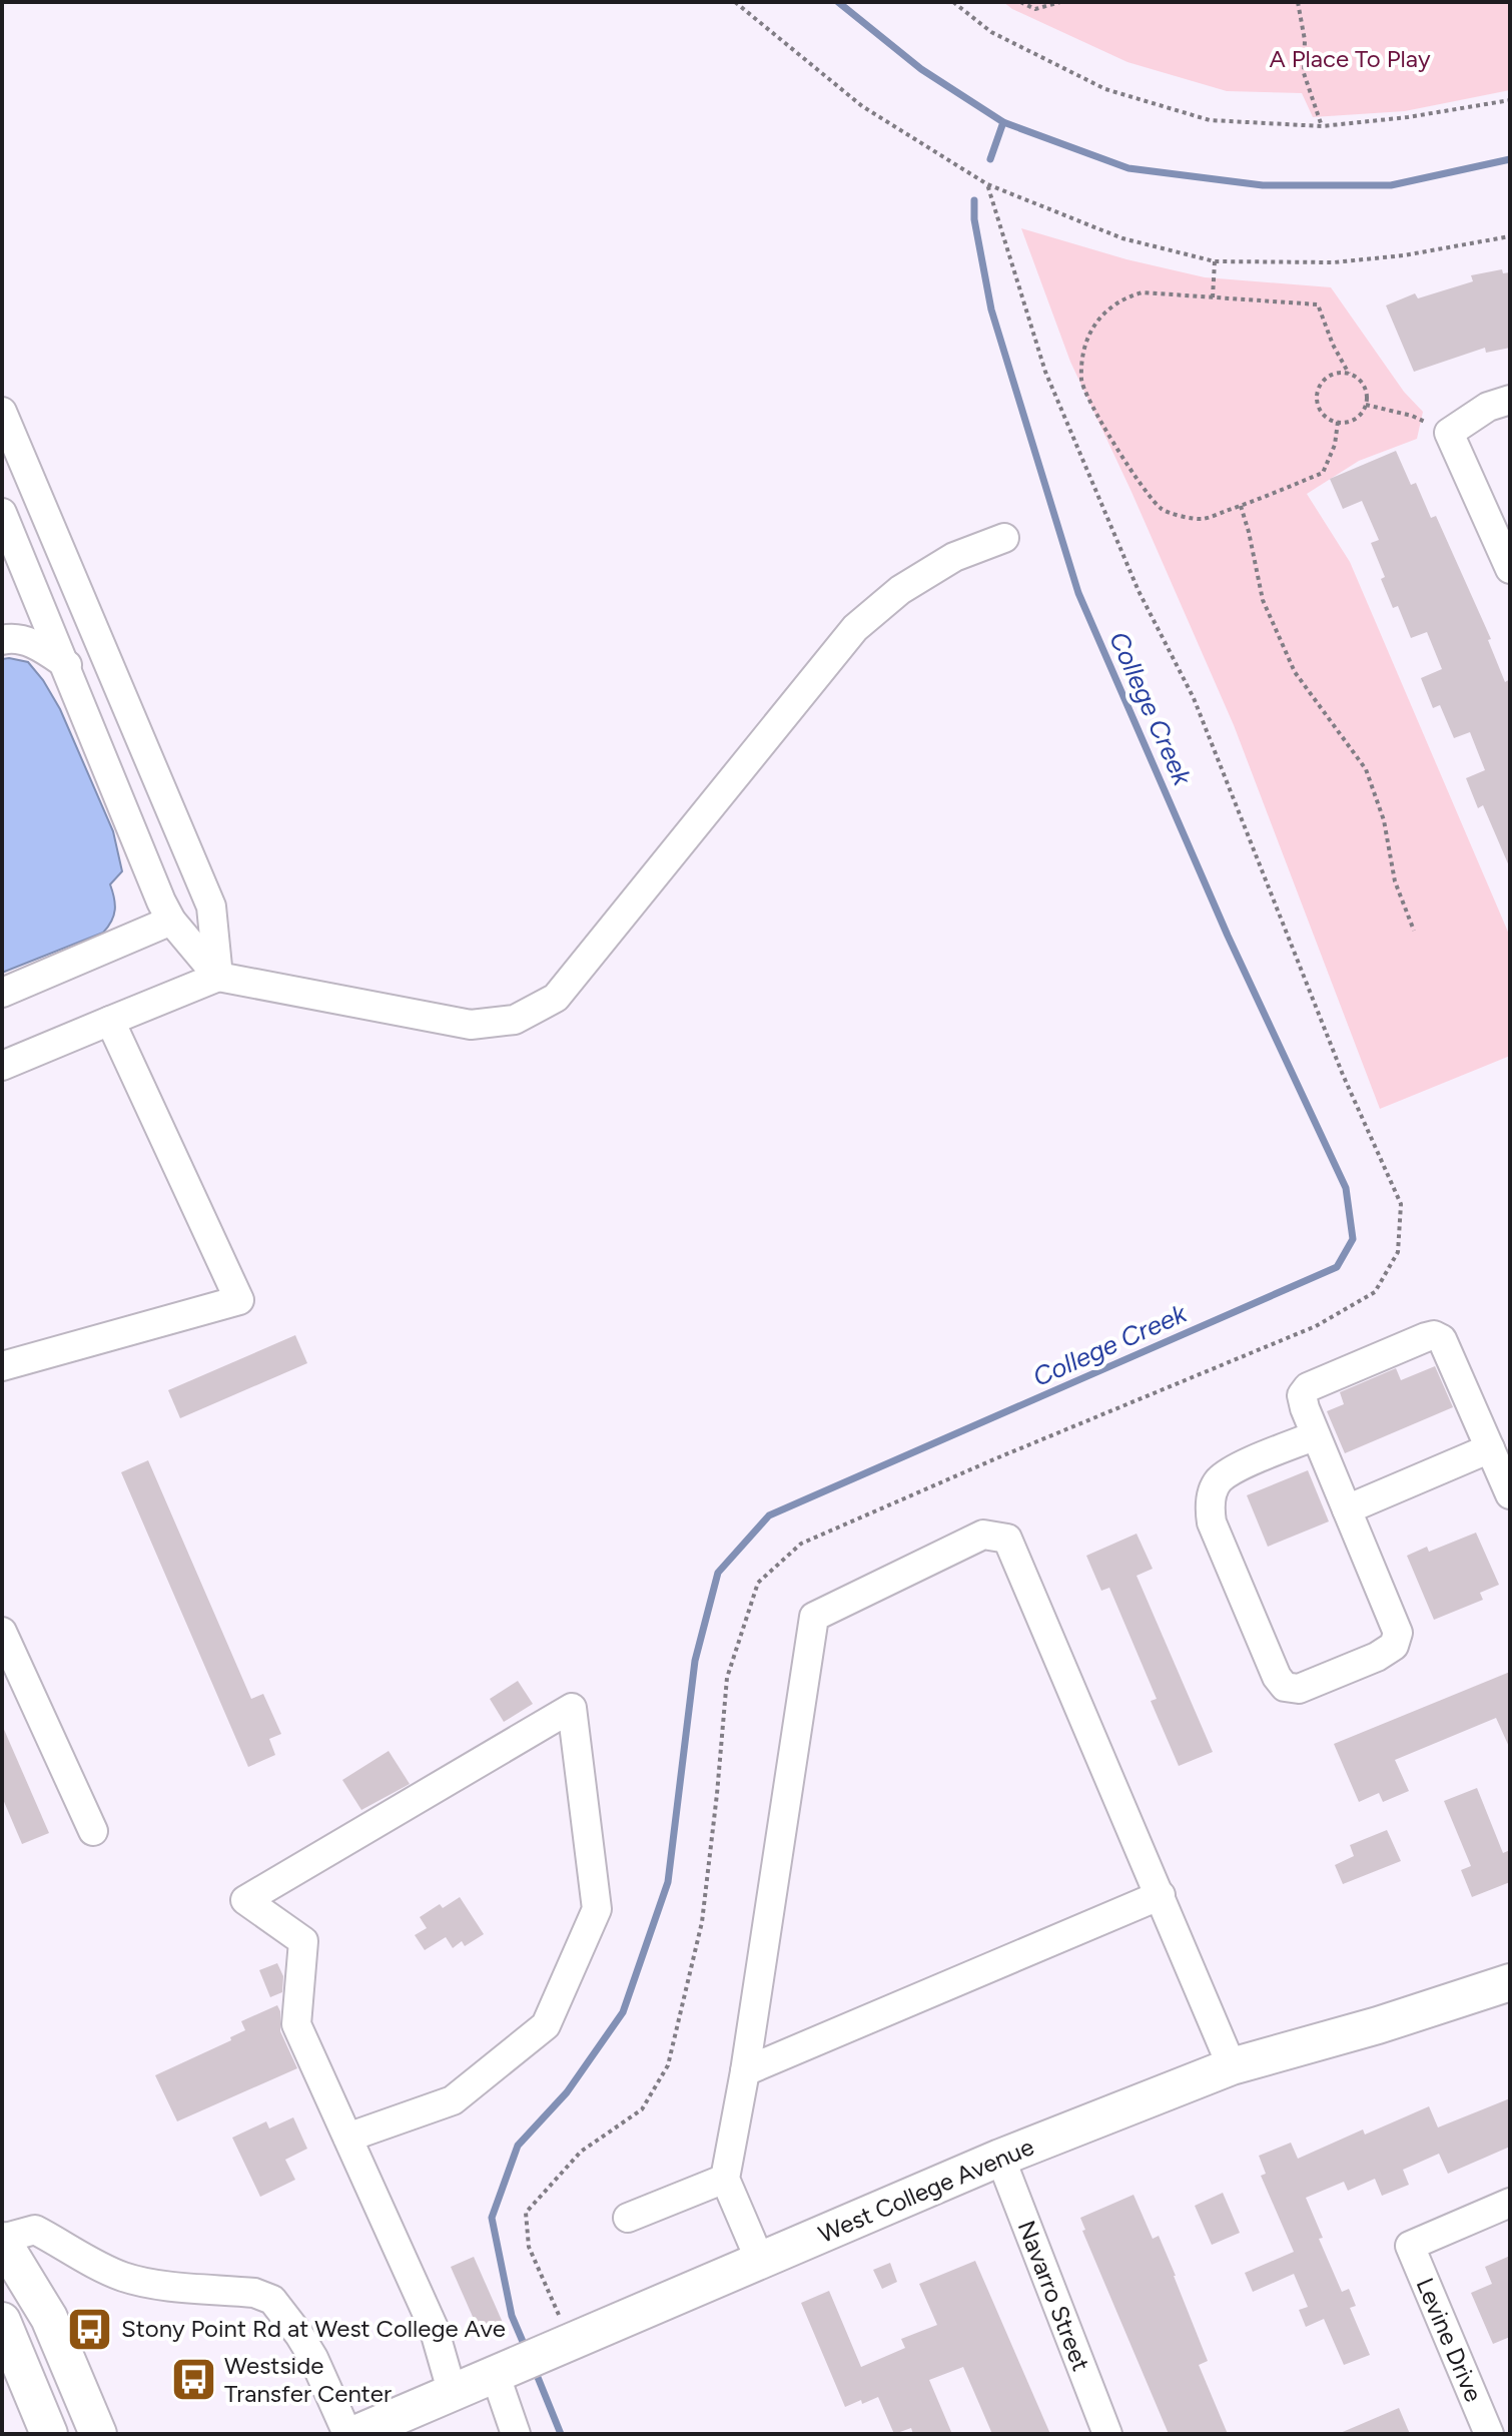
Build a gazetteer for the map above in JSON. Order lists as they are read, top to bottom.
{
  "streets": {
    "main road": ["West College Avenue"],
    "street": ["Navarro Street", "Levine Drive"]
  },
  "crossings": [
    ["West College Avenue", "Navarro Street"]
  ],
  "water": ["College Creek"],
  "parks": ["A Place To Play"],
  "places": {
    "bus stop": ["Stony Point Rd at West College Ave", "Westside Transfer Center"]
  }
}
